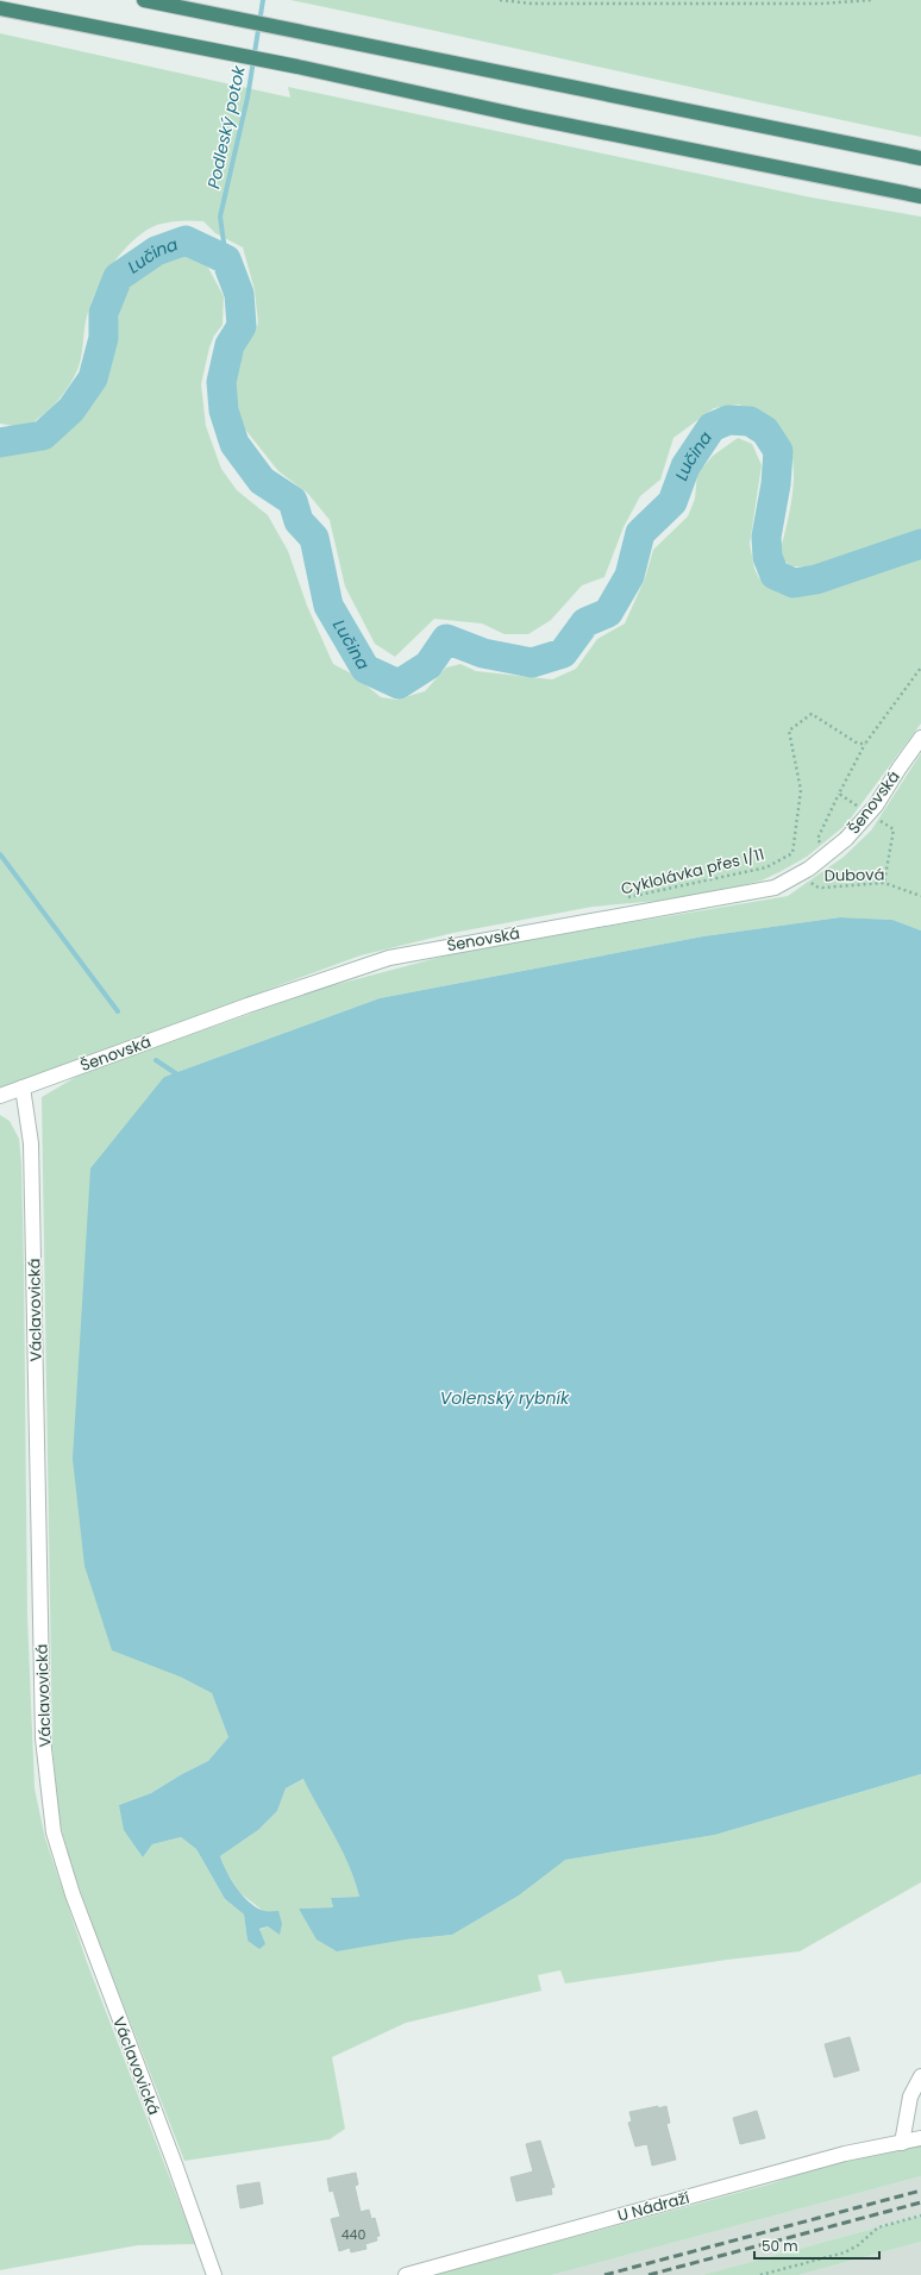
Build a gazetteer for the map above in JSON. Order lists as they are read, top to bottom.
{
  "streets": {
    "street": ["Šenovská", "Václavovická", "U Nádraží"],
    "path": ["Cyklolávka přes I/11", "Dubová"]
  },
  "crossings": [
    ["Šenovská", "Cyklolávka přes I/11"],
    ["Šenovská", "Václavovická"]
  ],
  "water": ["Podleský potok", "Lučina", "Volenský rybník"],
  "house_numbers": ["440"],
  "scale_bar": "50 m"
}
